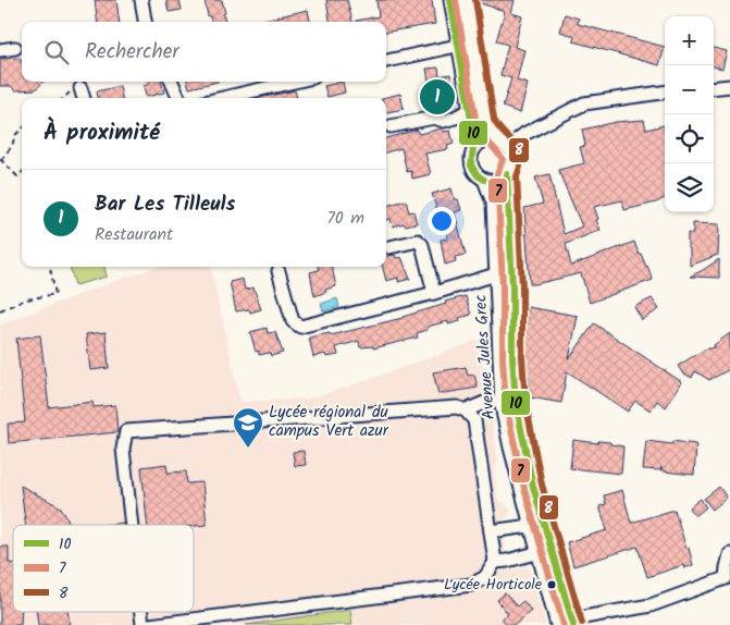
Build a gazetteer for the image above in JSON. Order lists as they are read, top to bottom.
{
  "streets": {
    "street": ["Avenue Jules Grec"]
  },
  "places": {
    "school or university": ["Lycée régional du campus Vert azur"],
    "other": ["Lycée Horticole"]
  },
  "lines": ["transit line 10", "transit line 8", "transit line 7"],
  "legend": ["10", "7", "8"],
  "page": {
    "map_buttons": ["+", "−"],
    "search": "Rechercher",
    "pins": "1",
    "heading": "À proximité",
    "list": [
      {
        "mark": "1",
        "name": "Bar Les Tilleuls",
        "note": "Restaurant",
        "value": "70 m"
      }
    ]
  }
}
